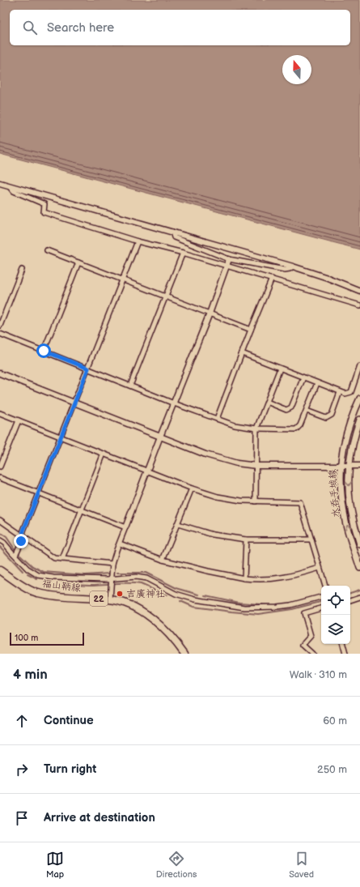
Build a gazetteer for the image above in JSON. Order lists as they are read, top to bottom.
{
  "streets": {
    "main road": ["水呑手城線", "福山鞆線", "22"]
  },
  "places": ["吉廣神社"],
  "scale_bar": "100 m",
  "north": "top",
  "page": {
    "search": "Search here",
    "scale": "100 m",
    "heading": ["4 min", "Walk · 310 m"],
    "list": [
      ["Continue", "60 m"],
      ["Turn right", "250 m"],
      "Arrive at destination"
    ],
    "nav": ["Map", "Directions", "Saved"]
  }
}
